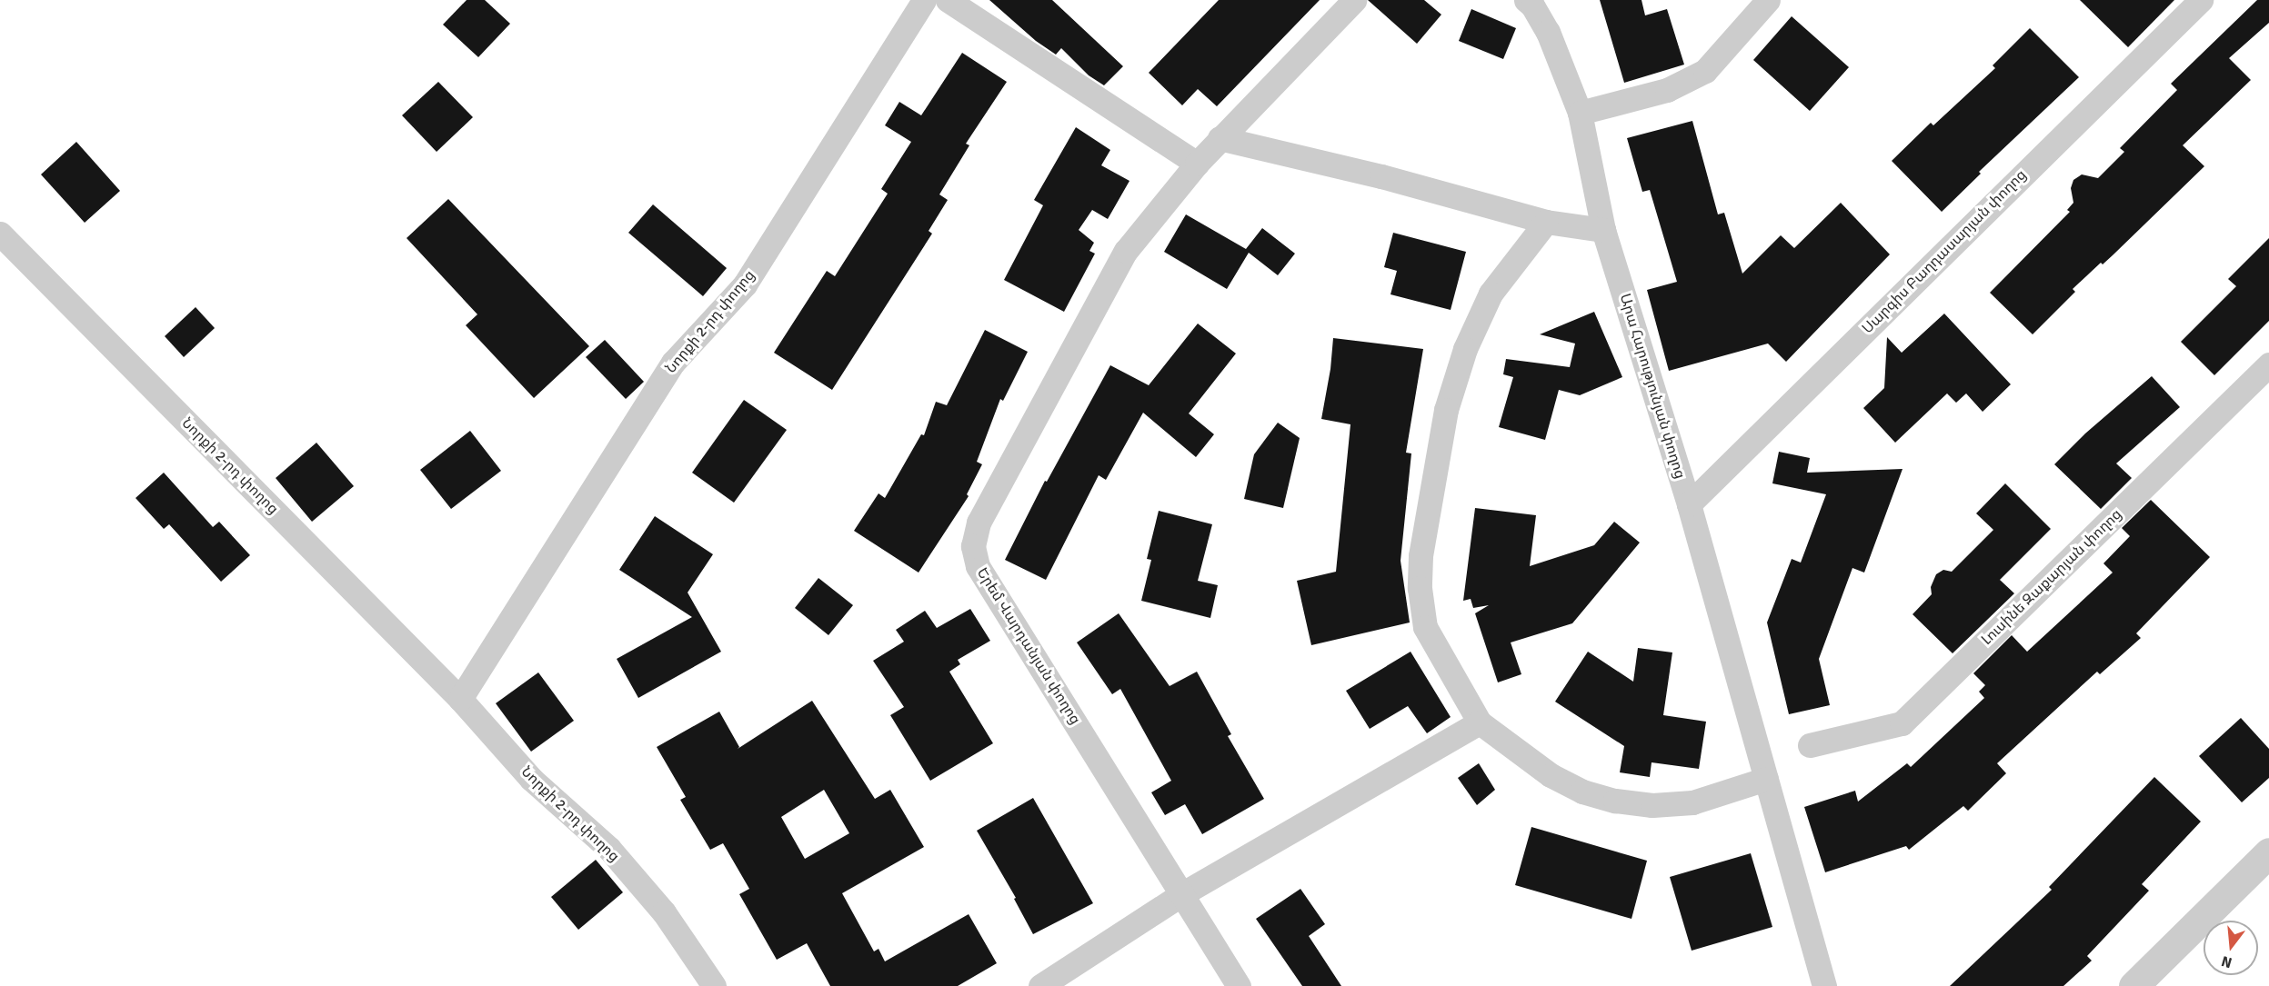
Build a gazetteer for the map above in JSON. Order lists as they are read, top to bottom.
{
  "streets": {
    "street": [
      "Սարգիս Բաղդասարյան փողոց",
      "Նորքի 2-րդ փողոց",
      "Արա Հարությունյան փողոց",
      "Լուսինե Զաքարյան փողոց",
      "Երեմ Վարդանյան փողոց"
    ]
  },
  "crossings": [
    ["Սարգիս Բաղդասարյան փողոց", "Արա Հարությունյան փողոց"]
  ],
  "north": "bottom"
}
